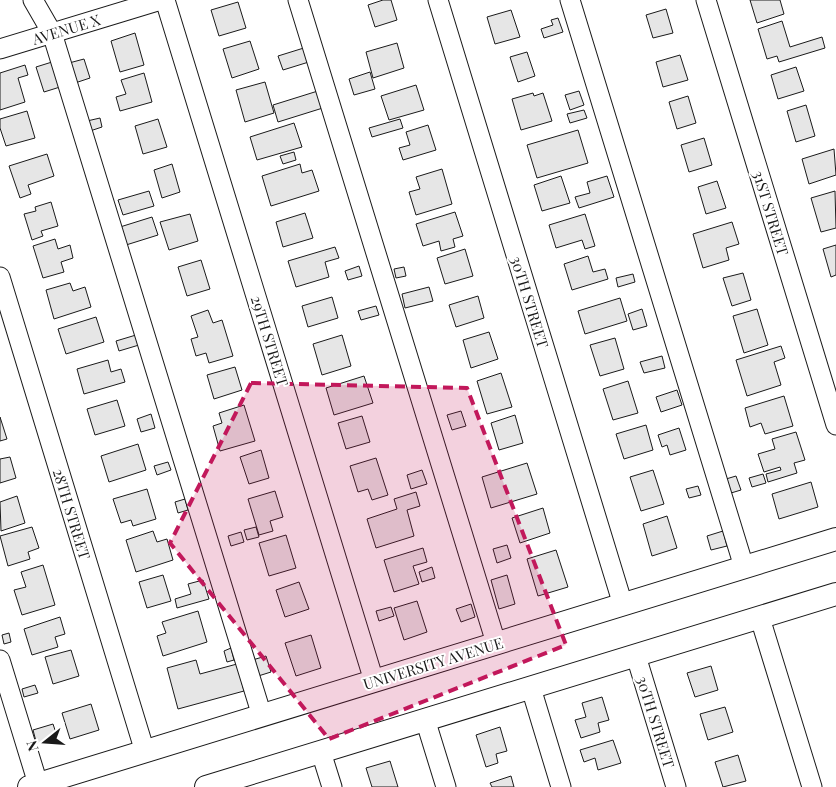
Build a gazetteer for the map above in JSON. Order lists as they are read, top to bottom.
{
  "streets": {
    "main road": ["UNIVERSITY AVENUE"],
    "street": [
      "AVENUE X",
      "31ST STREET",
      "30TH STREET",
      "29TH STREET",
      "28TH STREET"
    ]
  },
  "crossings": [
    ["30TH STREET", "UNIVERSITY AVENUE"],
    ["29TH STREET", "UNIVERSITY AVENUE"],
    ["28TH STREET", "UNIVERSITY AVENUE"]
  ],
  "north": "left"
}
